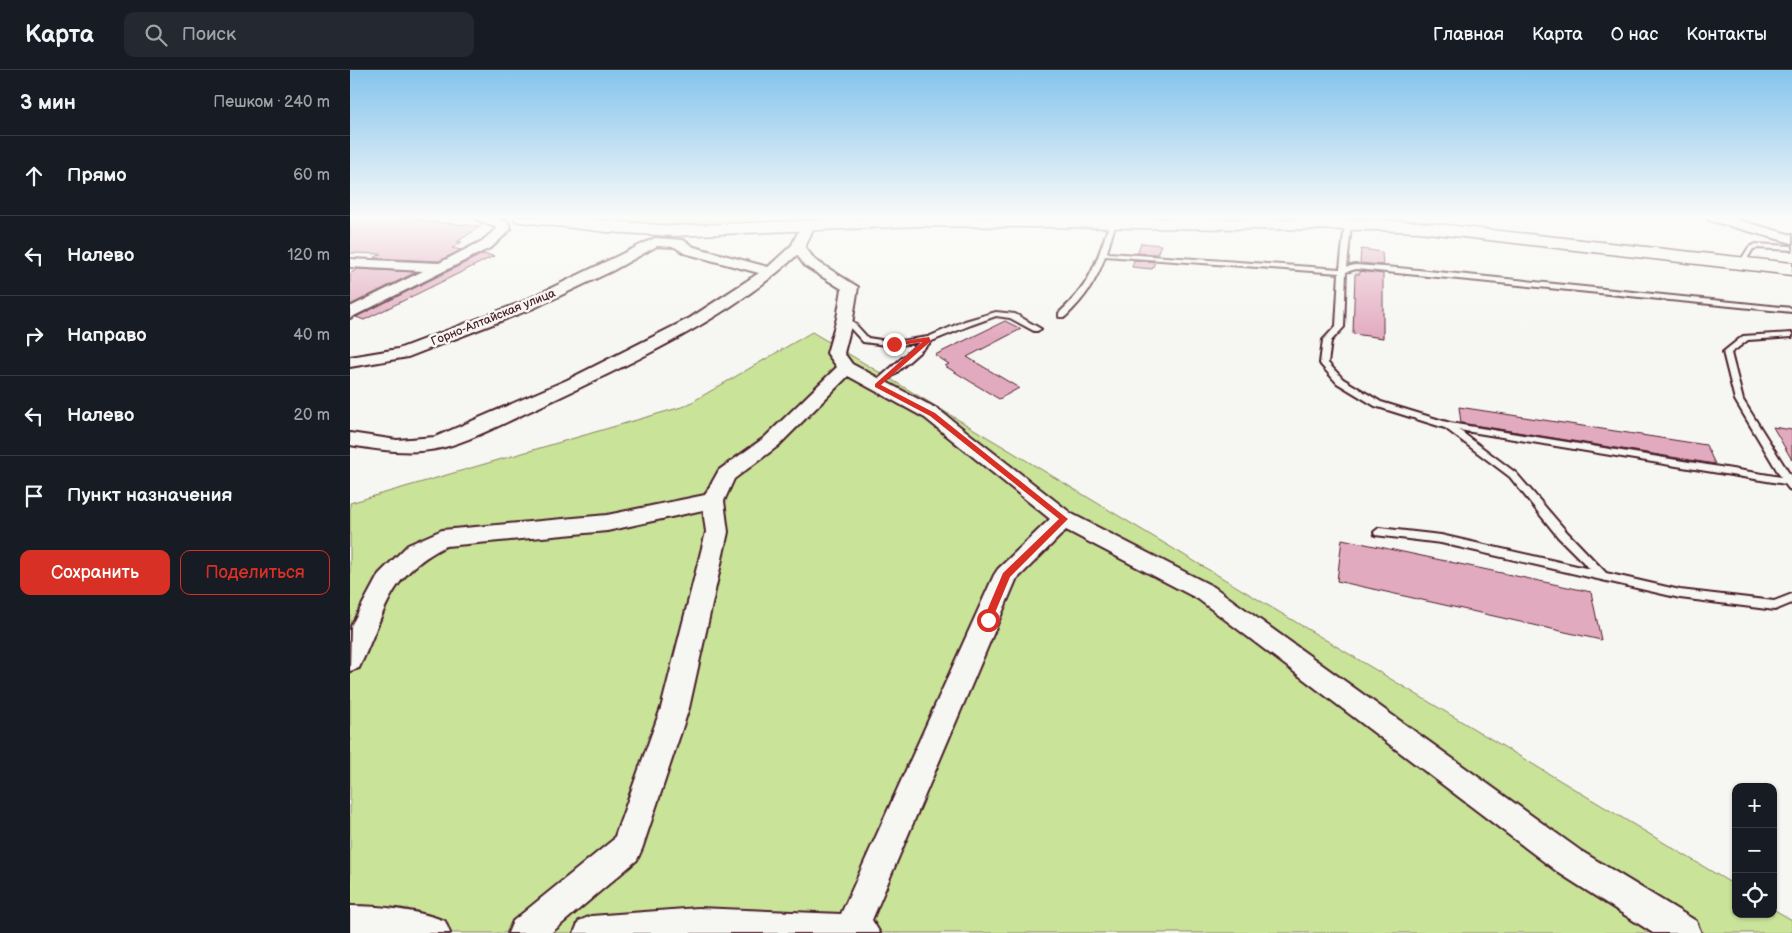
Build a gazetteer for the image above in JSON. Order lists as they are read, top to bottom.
{
  "streets": {
    "street": ["Горно-Алтайская улица"]
  },
  "page": {
    "header": "Карта",
    "search": "Поиск",
    "nav": [
      "Главная",
      "Карта",
      "О нас",
      "Контакты"
    ],
    "heading": ["3 мин", "Пешком · 240 m"],
    "list": [
      ["Прямо", "60 m"],
      ["Налево", "120 m"],
      ["Направо", "40 m"],
      ["Налево", "20 m"],
      "Пункт назначения"
    ],
    "buttons": ["Сохранить", "Поделиться"],
    "map_buttons": ["+", "−"]
  }
}
